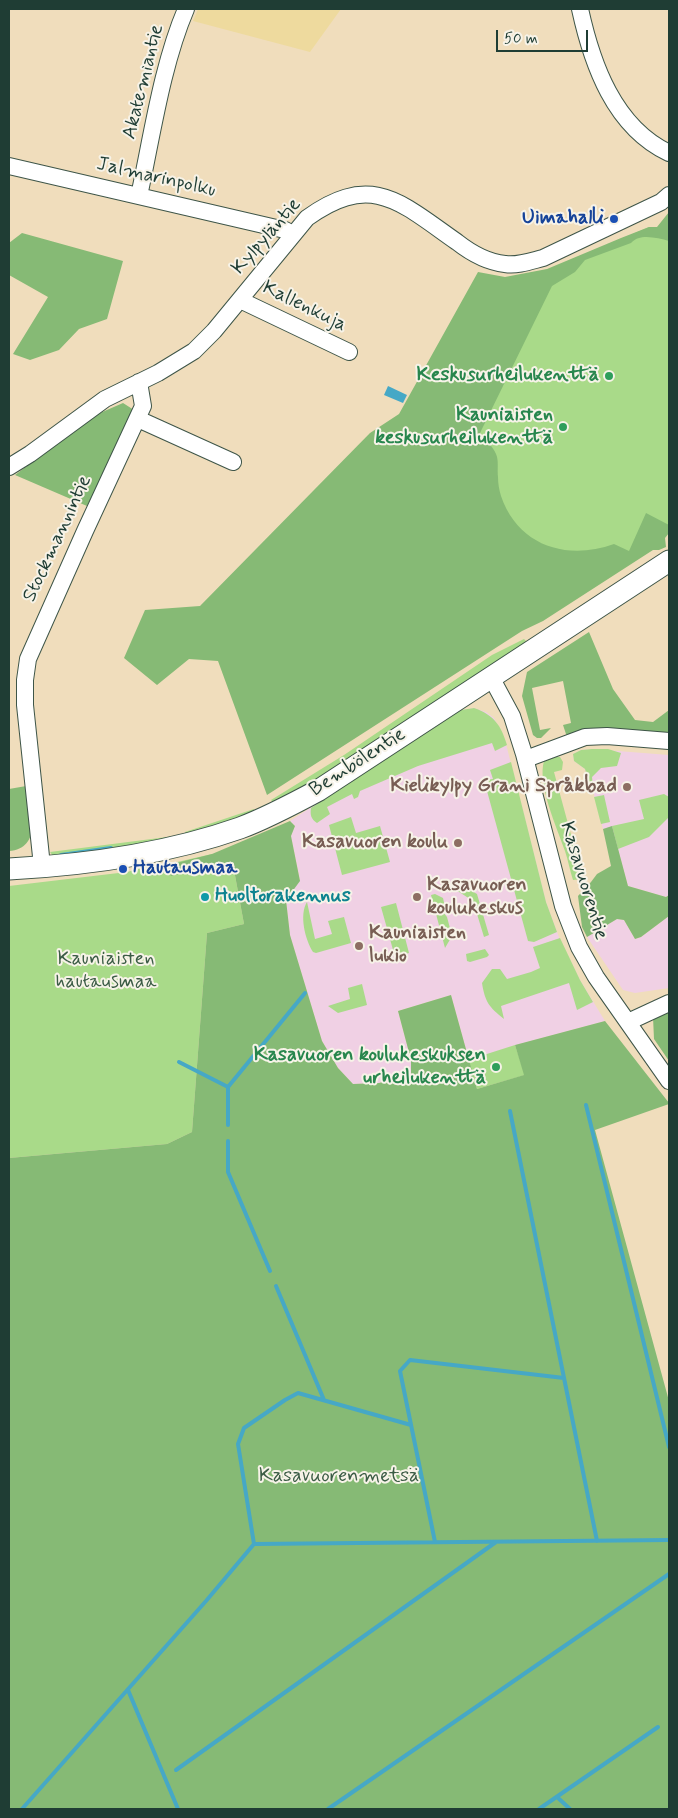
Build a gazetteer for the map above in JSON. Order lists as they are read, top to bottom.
{
  "streets": {
    "main road": ["Bembölentie"],
    "street": [
      "Akatemiantie",
      "Jalmarinpolku",
      "Kylpyläntie",
      "Kallenkuja",
      "Stockmannintie",
      "Kasavuorentie"
    ]
  },
  "crossings": [
    ["Akatemiantie", "Jalmarinpolku"],
    ["Jalmarinpolku", "Kylpyläntie"],
    ["Kylpyläntie", "Kallenkuja"],
    ["Kylpyläntie", "Stockmannintie"],
    ["Stockmannintie", "Bembölentie"],
    ["Bembölentie", "Kasavuorentie"]
  ],
  "parks": ["Kauniaisten hautausmaa", "Kasavuorenmetsä"],
  "places": [
    "Uimahalli",
    "Keskusurheilukenttä",
    "Kauniaisten keskusurheilukenttä",
    "Kielikylpy Grani Språkbad",
    "Kasavuoren koulu",
    "Hautausmaa",
    "Huoltorakennus",
    "Kasavuoren koulukeskus",
    "Kauniaisten lukio",
    "Kasavuoren koulukeskuksen urheilukenttä"
  ],
  "scale_bar": "50 m"
}
